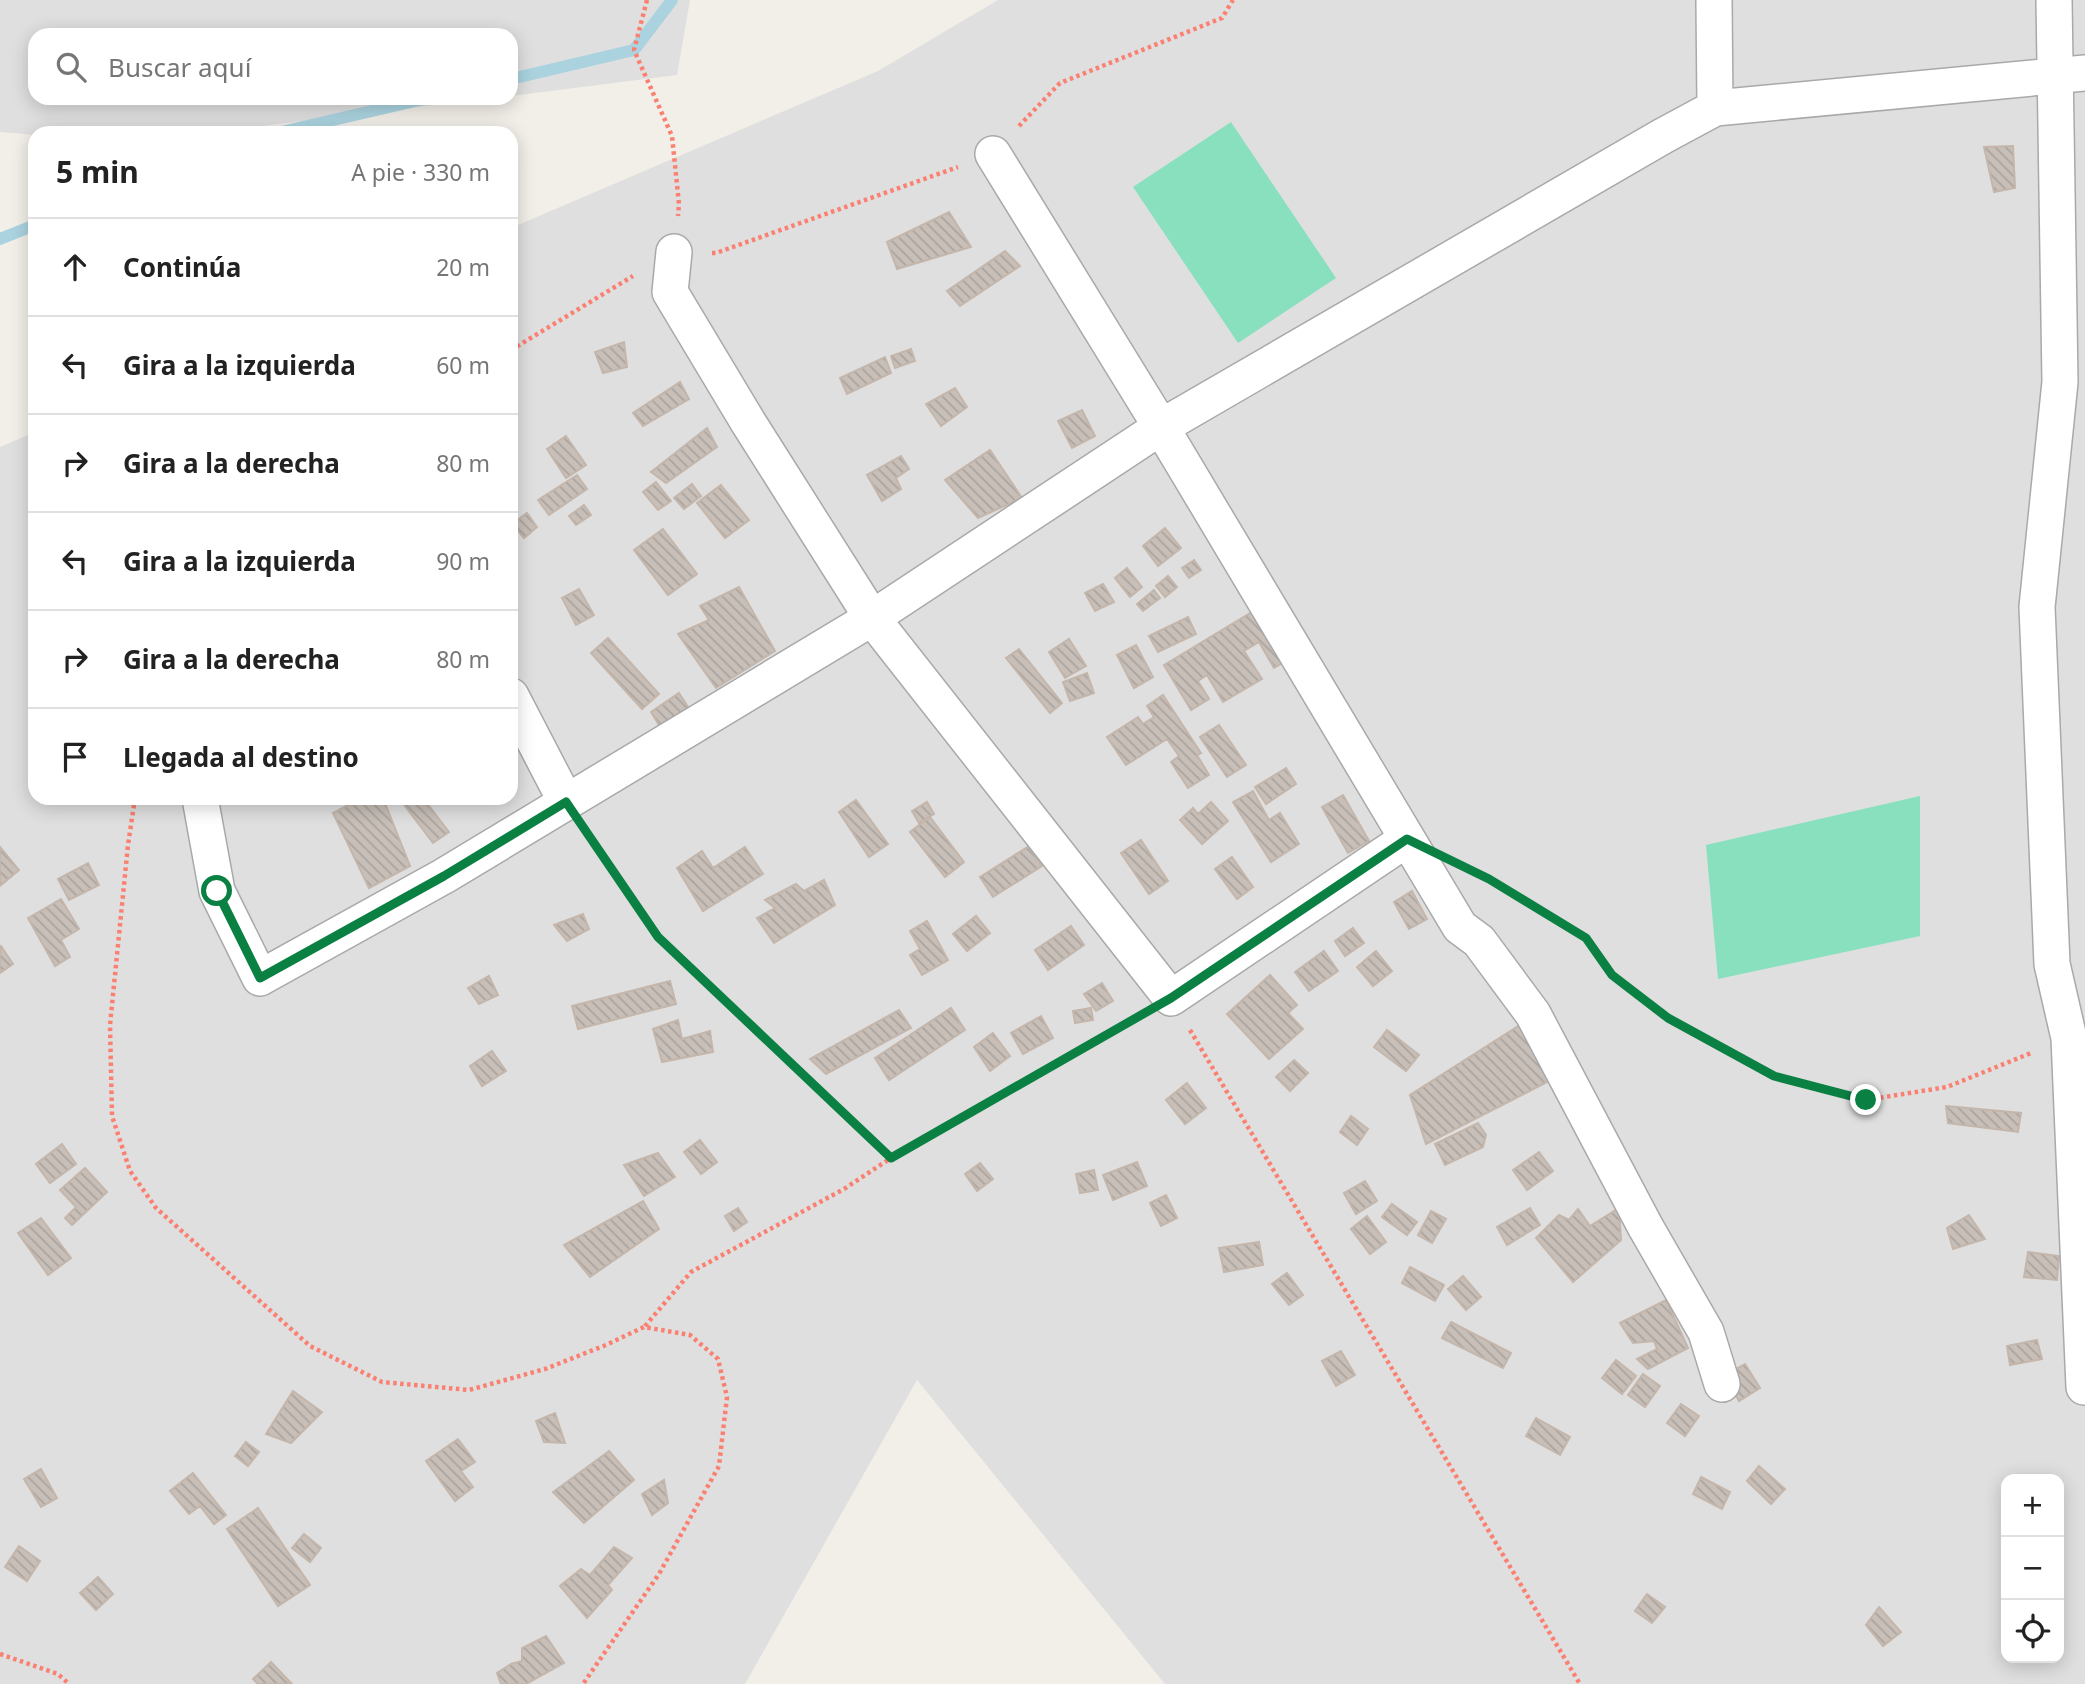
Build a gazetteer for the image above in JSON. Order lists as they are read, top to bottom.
{
  "page": {
    "search": "Buscar aquí",
    "heading": ["5 min", "A pie · 330 m"],
    "list": [
      ["Continúa", "20 m"],
      ["Gira a la izquierda", "60 m"],
      ["Gira a la derecha", "80 m"],
      ["Gira a la izquierda", "90 m"],
      ["Gira a la derecha", "80 m"],
      "Llegada al destino"
    ],
    "map_buttons": ["+", "−"]
  }
}
